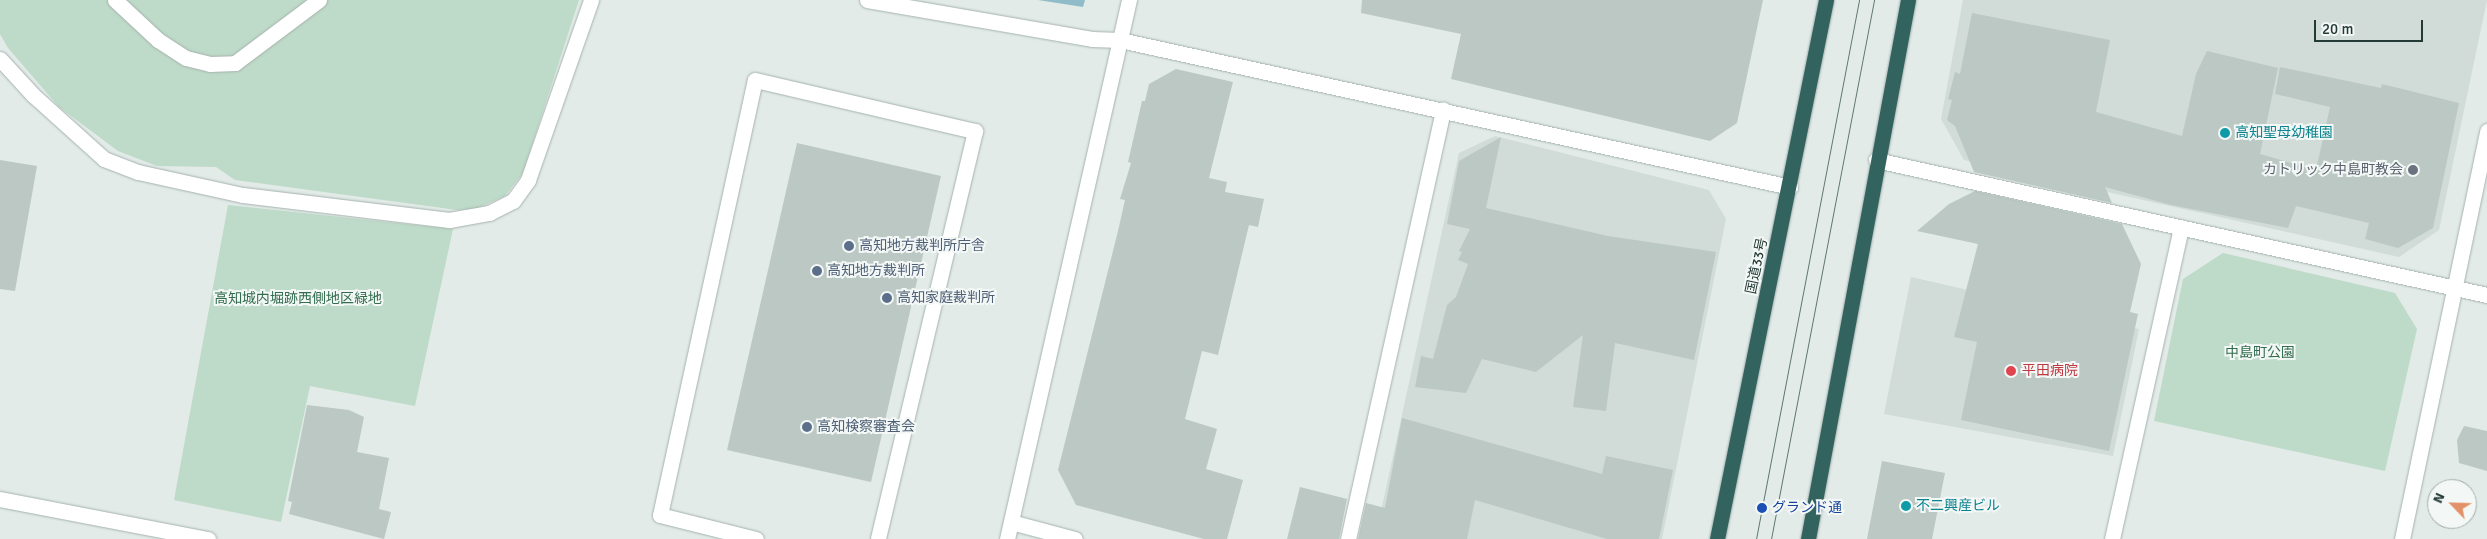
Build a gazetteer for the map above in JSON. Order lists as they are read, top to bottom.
{
  "streets": {
    "highway": ["国道33号"]
  },
  "parks": ["高知城内堀跡西側地区緑地", "中島町公園"],
  "places": [
    "高知聖母幼稚園",
    "カトリック中島町教会",
    "高知地方裁判所庁舎",
    "高知地方裁判所",
    "高知家庭裁判所",
    "平田病院",
    "高知検察審査会",
    "不二興産ビル",
    "グランド通"
  ],
  "scale_bar": "20 m",
  "north": "top left"
}
